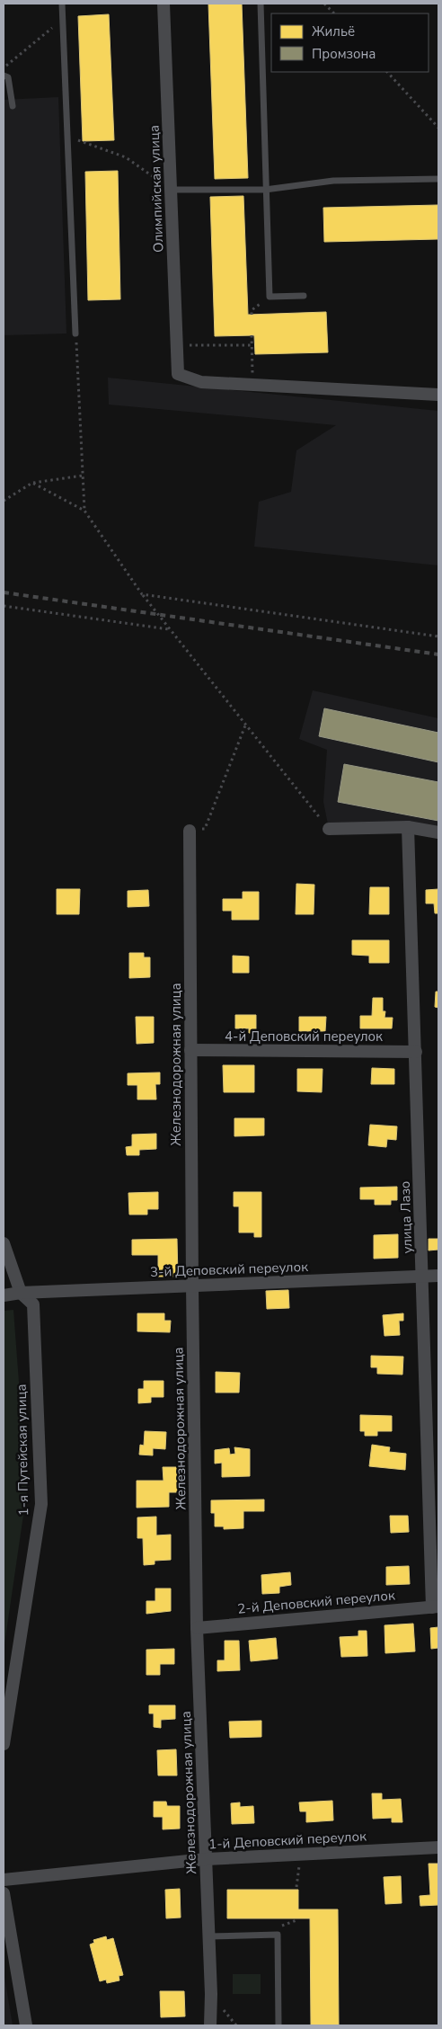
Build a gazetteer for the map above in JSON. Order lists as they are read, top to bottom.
{
  "streets": {
    "street": [
      "Олимпийская улица",
      "4-й Деповский переулок",
      "Железнодорожная улица",
      "улица Лазо",
      "3-й Деповский переулок",
      "1-я Путейская улица",
      "2-й Деповский переулок",
      "1-й Деповский переулок"
    ]
  },
  "crossings": [
    ["4-й Деповский переулок", "Железнодорожная улица"],
    ["4-й Деповский переулок", "улица Лазо"],
    ["Железнодорожная улица", "3-й Деповский переулок"],
    ["Железнодорожная улица", "2-й Деповский переулок"],
    ["Железнодорожная улица", "1-й Деповский переулок"],
    ["улица Лазо", "3-й Деповский переулок"],
    ["улица Лазо", "2-й Деповский переулок"],
    ["3-й Деповский переулок", "1-я Путейская улица"]
  ],
  "legend": ["Жильё", "Промзона"]
}
